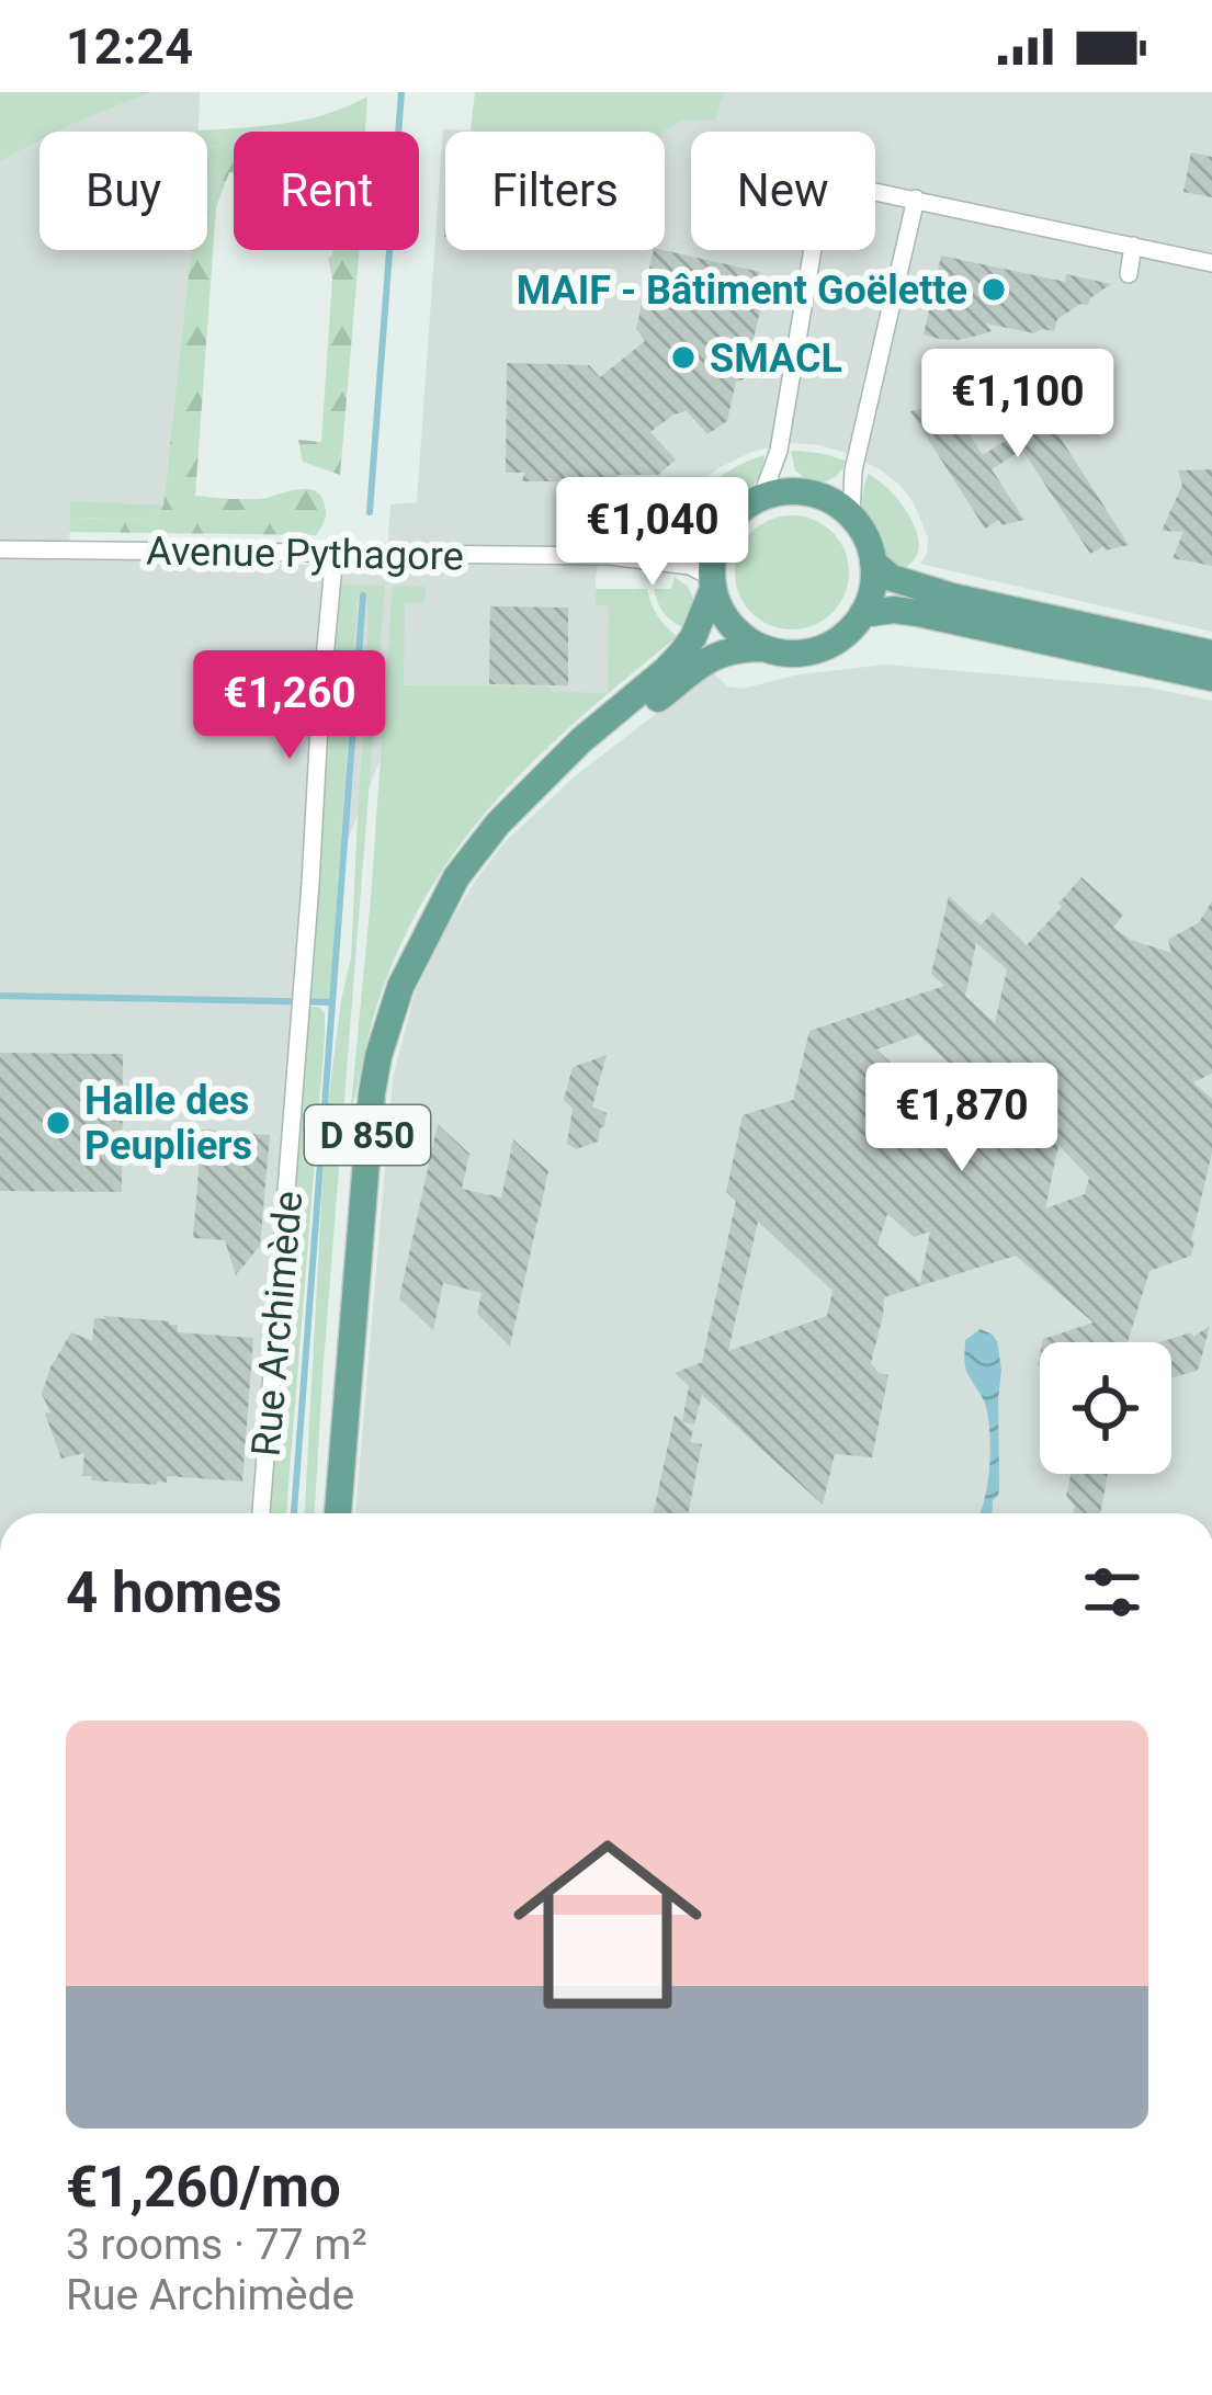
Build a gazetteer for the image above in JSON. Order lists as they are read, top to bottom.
{
  "streets": {
    "main road": ["D 850"],
    "street": ["Avenue Pythagore", "Rue Archimède"]
  },
  "crossings": [
    ["Avenue Pythagore", "D 850"],
    ["Avenue Pythagore", "Rue Archimède"]
  ],
  "places": ["MAIF - Bâtiment Goëlette", "SMACL", "Halle des Peupliers"],
  "page": {
    "status": "12:24",
    "chip": [
      "Buy",
      "Rent",
      "Filters",
      "New"
    ],
    "price": [
      "€1,100",
      "€1,040",
      "€1,260",
      "€1,870"
    ],
    "heading": "4 homes",
    "list": [
      {
        "name": "€1,260/mo",
        "note": "3 rooms · 77 m² · Rue Archimède"
      }
    ]
  }
}
